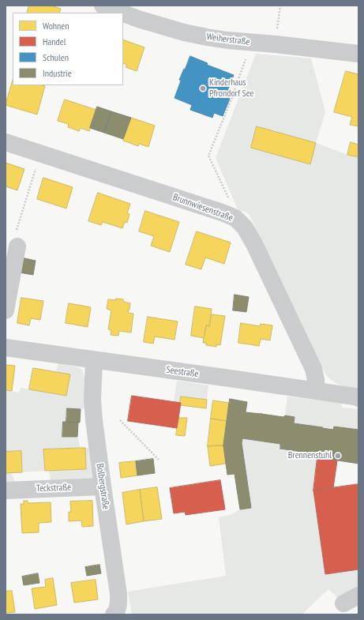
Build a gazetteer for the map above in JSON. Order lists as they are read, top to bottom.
{
  "streets": {
    "street": [
      "Weiherstraße",
      "Brunnwiesenstraße",
      "Seestraße",
      "Bolbergstraße",
      "Teckstraße"
    ]
  },
  "crossings": [
    ["Brunnwiesenstraße", "Seestraße"],
    ["Seestraße", "Bolbergstraße"],
    ["Bolbergstraße", "Teckstraße"]
  ],
  "places": ["Kinderhaus Pfrondorf See", "Brennenstuhl"],
  "legend": [
    "Wohnen",
    "Handel",
    "Schulen",
    "Industrie"
  ]
}
